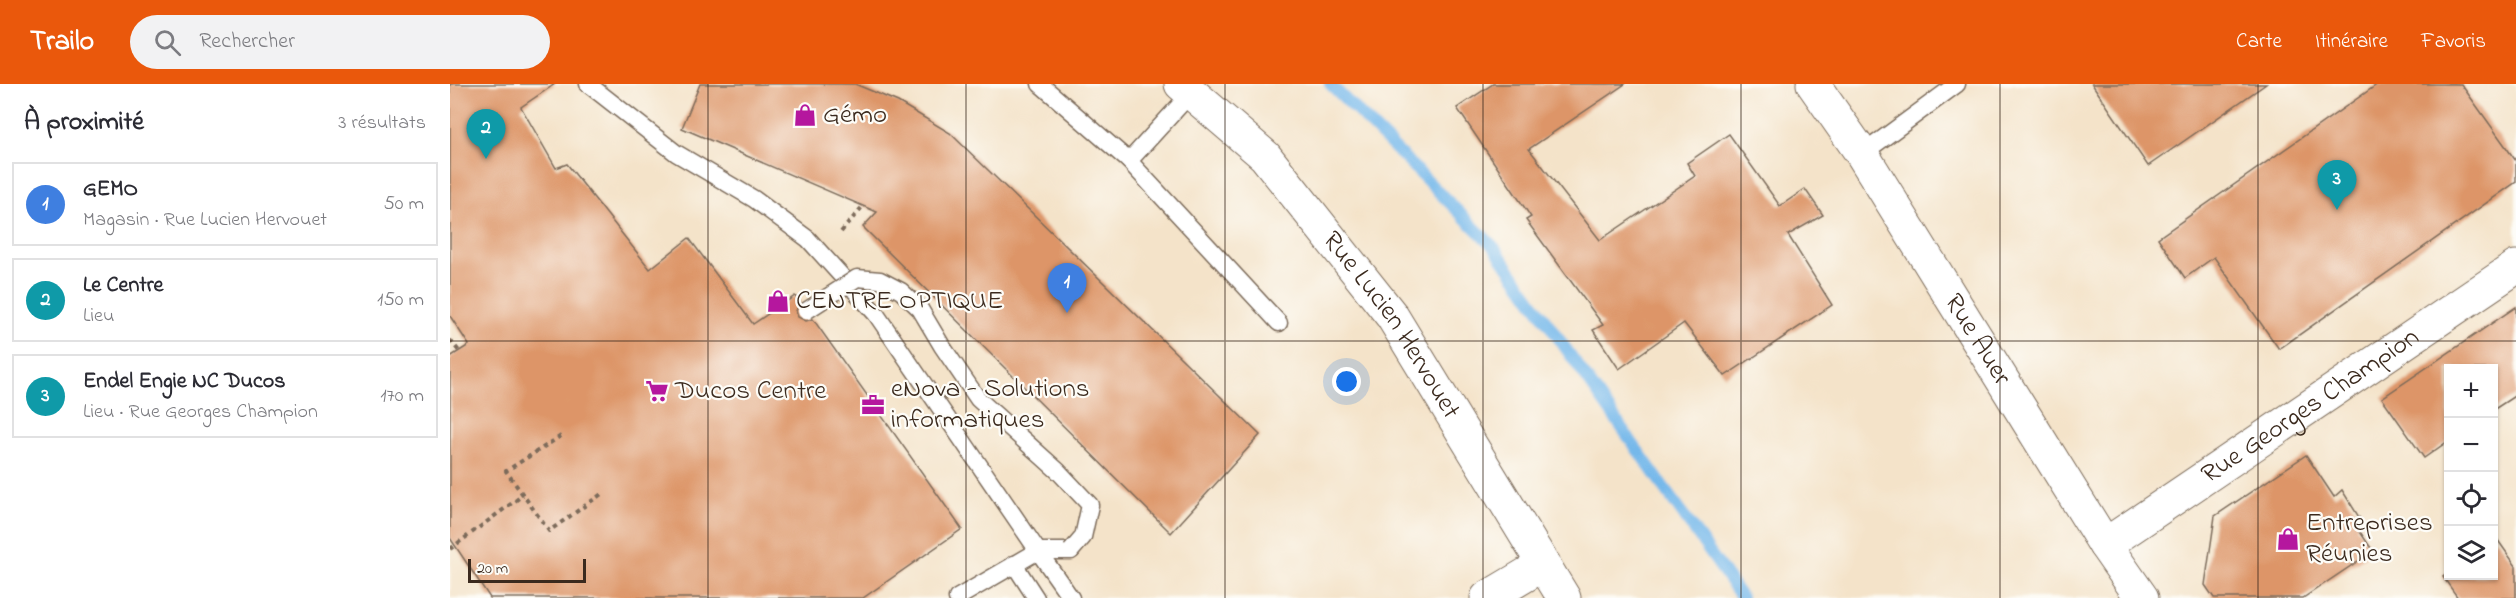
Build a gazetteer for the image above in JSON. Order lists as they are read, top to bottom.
{
  "streets": {
    "street": ["Rue Lucien Hervouet", "Rue Auer", "Rue Georges Champion"]
  },
  "crossings": [
    ["Rue Auer", "Rue Georges Champion"]
  ],
  "places": {
    "shop": ["Gémo", "CENTRE OPTIQUE", "Entreprises Réunies"],
    "supermarket": ["Ducos Centre"],
    "office": ["eNova - Solutions informatiques"]
  },
  "scale_bar": "20 m",
  "page": {
    "header": "Trailo",
    "search": "Rechercher",
    "nav": ["Carte", "Itinéraire", "Favoris"],
    "heading": ["À proximité", "3 résultats"],
    "pins": ["2", "3", "1"],
    "list": [
      {
        "mark": "1",
        "name": "GEMO",
        "note": "Magasin · Rue Lucien Hervouet",
        "value": "50 m"
      },
      {
        "mark": "2",
        "name": "Le Centre",
        "note": "Lieu",
        "value": "150 m"
      },
      {
        "mark": "3",
        "name": "Endel Engie NC Ducos",
        "note": "Lieu · Rue Georges Champion",
        "value": "170 m"
      }
    ],
    "map_buttons": ["+", "−"],
    "scale": "20 m"
  }
}
